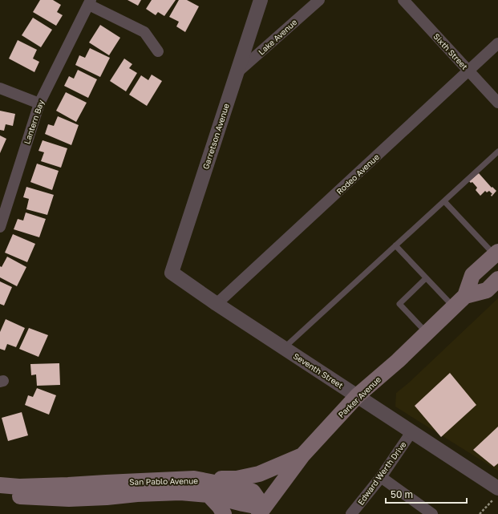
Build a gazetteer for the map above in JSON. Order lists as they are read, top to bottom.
{
  "streets": {
    "main road": ["Parker Avenue", "San Pablo Avenue"],
    "street": [
      "Lake Avenue",
      "Sixth Street",
      "Lantern Bay",
      "Garretson Avenue",
      "Rodeo Avenue",
      "Seventh Street",
      "Edward Werth Drive"
    ]
  },
  "crossings": [
    ["Lake Avenue", "Garretson Avenue"],
    ["Sixth Street", "Rodeo Avenue"],
    ["Garretson Avenue", "Seventh Street"],
    ["Rodeo Avenue", "Seventh Street"],
    ["Seventh Street", "Parker Avenue"],
    ["Seventh Street", "Edward Werth Drive"],
    ["Parker Avenue", "San Pablo Avenue"]
  ],
  "scale_bar": "50 m"
}
